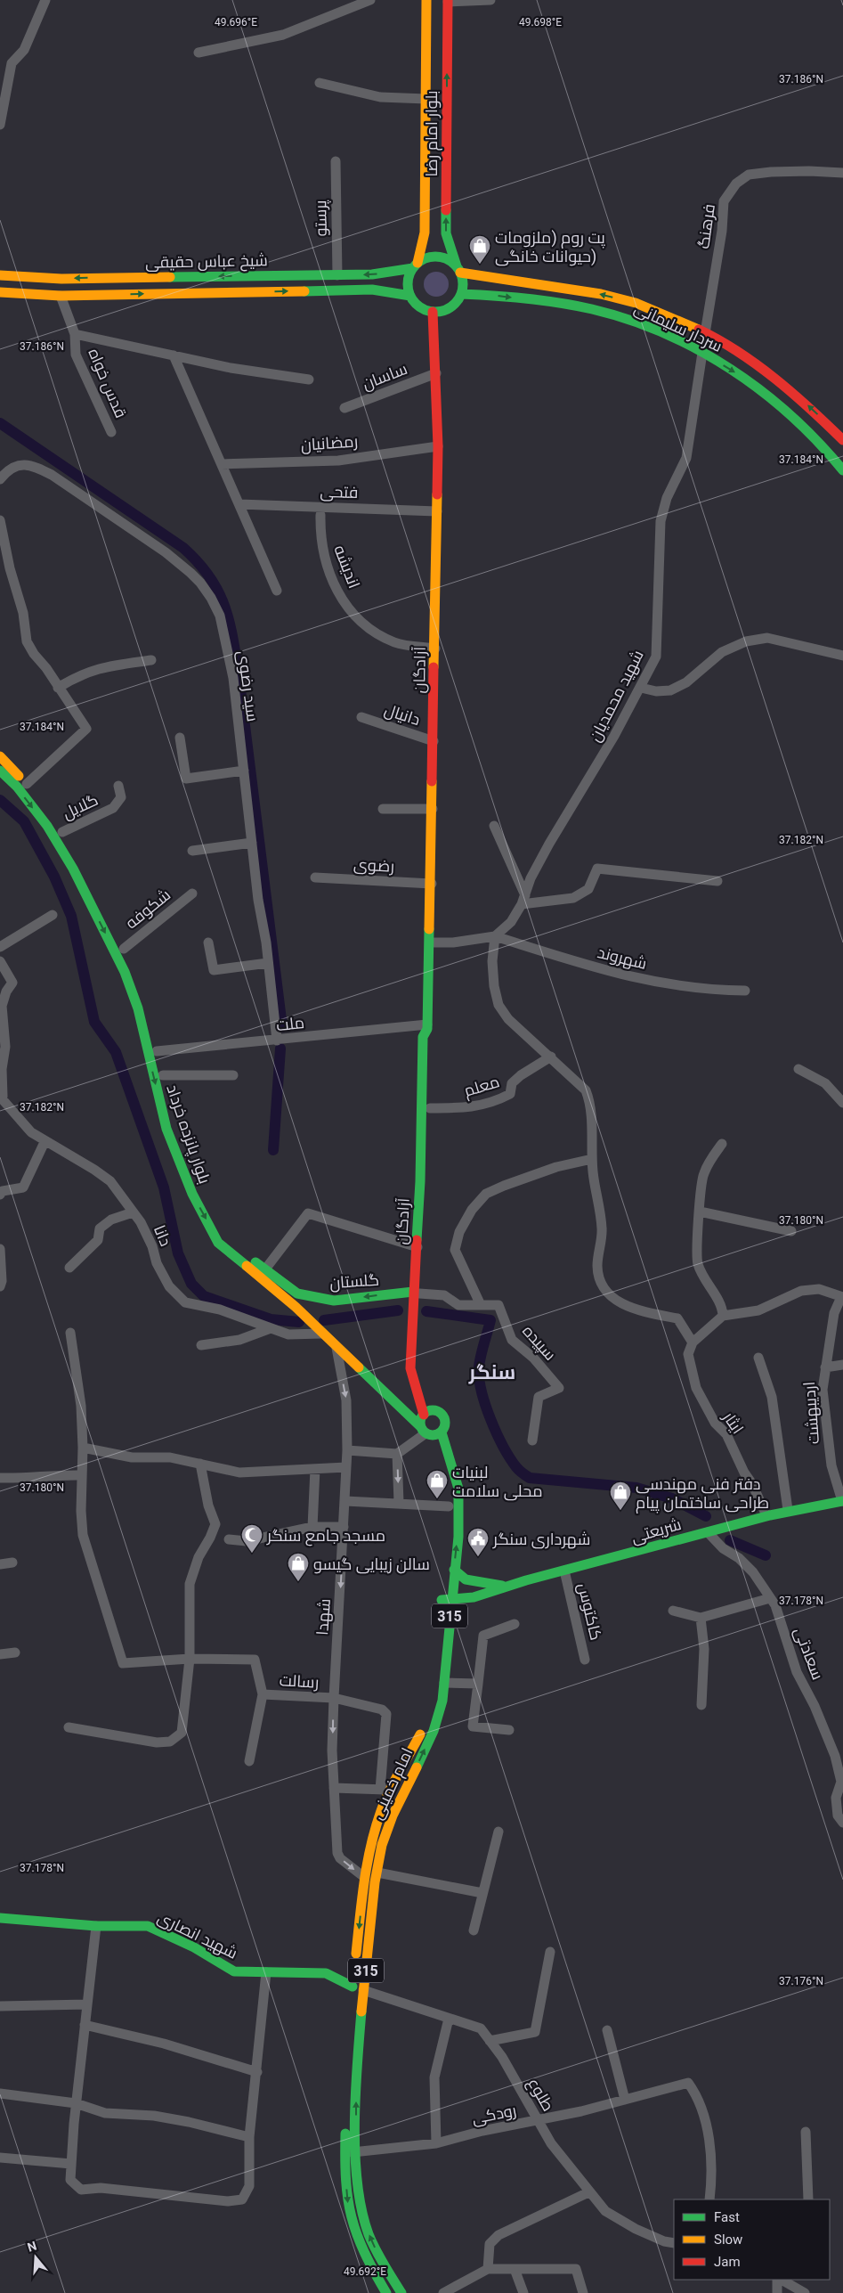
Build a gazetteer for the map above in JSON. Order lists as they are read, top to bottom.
{
  "streets": {
    "main road": [
      "بلوار امام رضا",
      "شیخ عباس حقیقی",
      "سردار سلیمانی",
      "آزادگان",
      "بلوار پانزده خرداد",
      "گلستان",
      "شریعتی",
      "315",
      "امام خمینی",
      "شهید انصاری"
    ],
    "street": [
      "پرستو",
      "فرهنگ",
      "ساسان",
      "قدس خواه",
      "رمضانیان",
      "فتحی",
      "اندیشه",
      "سید رضوی",
      "شهید محمدیان",
      "دانیال",
      "گلایل",
      "رضوی",
      "شکوفه",
      "شهروند",
      "ملت",
      "معلم",
      "دانا",
      "سپیده",
      "اردیبهشت",
      "ایثار",
      "کاکتوس",
      "شهدا",
      "سعادتی",
      "رسالت",
      "طلوع",
      "رودکی"
    ]
  },
  "crossings": [
    ["بلوار امام رضا", "شیخ عباس حقیقی"],
    ["بلوار امام رضا", "سردار سلیمانی"],
    ["بلوار امام رضا", "آزادگان"],
    ["پرستو", "شیخ عباس حقیقی"],
    ["فرهنگ", "سردار سلیمانی"],
    ["شیخ عباس حقیقی", "سردار سلیمانی"],
    ["شیخ عباس حقیقی", "قدس خواه"],
    ["شیخ عباس حقیقی", "آزادگان"],
    ["سردار سلیمانی", "آزادگان"],
    ["سردار سلیمانی", "شهید محمدیان"],
    ["ساسان", "آزادگان"],
    ["رمضانیان", "آزادگان"],
    ["فتحی", "آزادگان"],
    ["اندیشه", "آزادگان"],
    ["آزادگان", "دانیال"],
    ["آزادگان", "رضوی"],
    ["آزادگان", "ملت"],
    ["آزادگان", "معلم"],
    ["آزادگان", "بلوار پانزده خرداد"],
    ["آزادگان", "گلستان"],
    ["آزادگان", "سپیده"],
    ["آزادگان", "امام خمینی"],
    ["سید رضوی", "ملت"],
    ["شهید محمدیان", "شهروند"],
    ["گلایل", "بلوار پانزده خرداد"],
    ["شکوفه", "بلوار پانزده خرداد"],
    ["ملت", "بلوار پانزده خرداد"],
    ["بلوار پانزده خرداد", "دانا"],
    ["بلوار پانزده خرداد", "گلستان"],
    ["بلوار پانزده خرداد", "شهدا"],
    ["بلوار پانزده خرداد", "امام خمینی"],
    ["گلستان", "سپیده"],
    ["اردیبهشت", "شریعتی"],
    ["ایثار", "شریعتی"],
    ["شریعتی", "کاکتوس"],
    ["شریعتی", "سعادتی"],
    ["شریعتی", "امام خمینی"],
    ["315", "امام خمینی"],
    ["315", "رودکی"],
    ["شهدا", "رسالت"],
    ["شهدا", "امام خمینی"],
    ["رسالت", "امام خمینی"],
    ["امام خمینی", "طلوع"],
    ["امام خمینی", "رودکی"],
    ["شهید انصاری", "رودکی"],
    ["طلوع", "رودکی"]
  ],
  "one_way": ["گلستان", "شهدا"],
  "districts": ["سنگر"],
  "places": {
    "shop": [
      "پت روم (ملزومات حیوانات خانگی)",
      "لبنیات محلی سلامت",
      "دفتر فنی مهندسی طراحی ساختمان پیام",
      "سالن زیبایی گیسو"
    ],
    "mosque": ["مسجد جامع سنگر"],
    "public building": ["شهرداری سنگر"]
  },
  "legend": ["Fast", "Slow", "Jam"],
  "north": "top",
  "coordinates": [
    "49.696°E",
    "49.698°E",
    "37.186°N",
    "37.184°N",
    "37.182°N",
    "37.180°N",
    "37.178°N",
    "37.176°N",
    "49.692°E"
  ]
}
